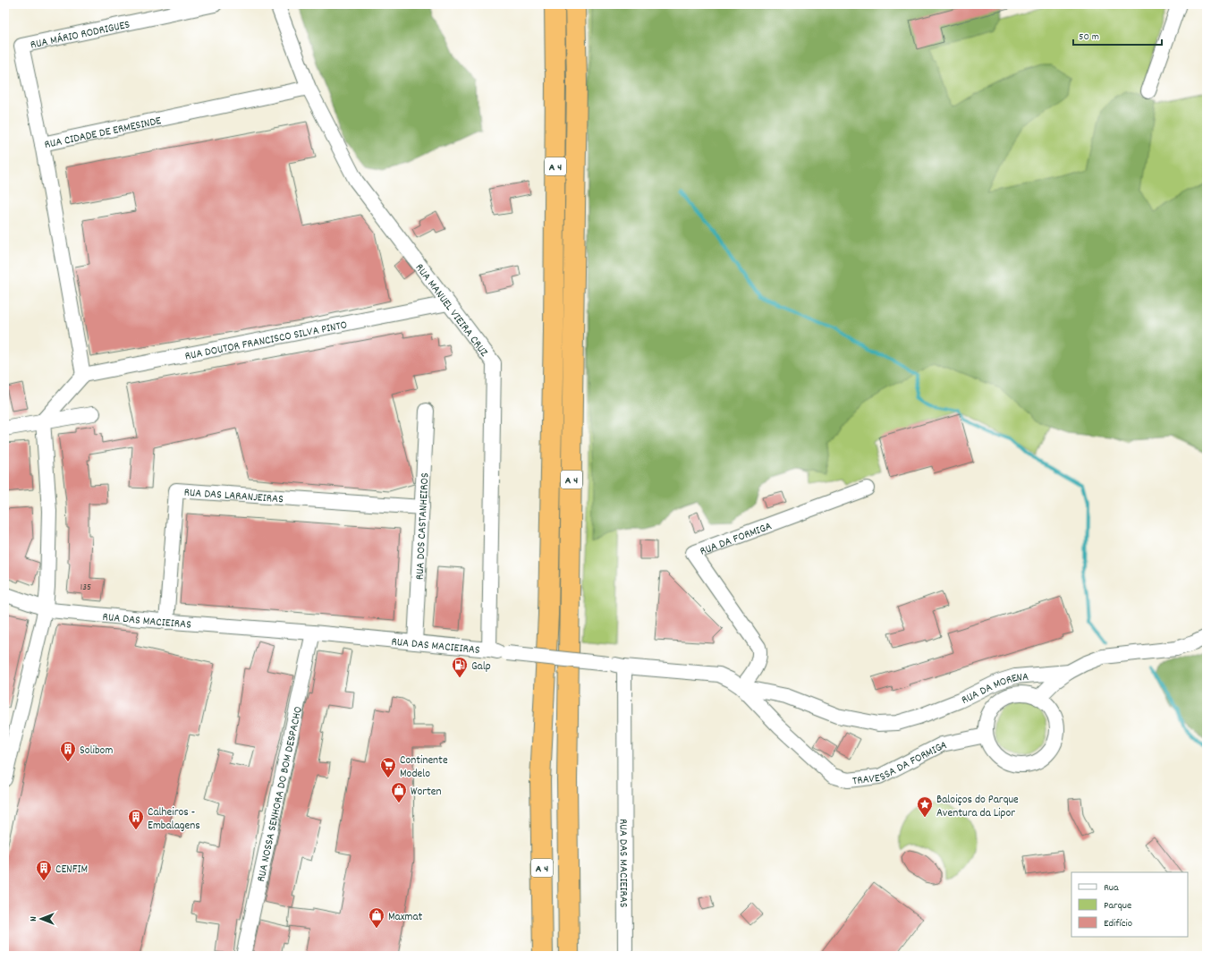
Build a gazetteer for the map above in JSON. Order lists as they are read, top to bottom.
{
  "streets": {
    "highway": ["A 4"],
    "street": [
      "RUA MÁRIO RODRIGUES",
      "RUA CIDADE DE ERMESINDE",
      "RUA MANUEL VIEIRA CRUZ",
      "RUA DOUTOR FRANCISCO SILVA PINTO",
      "RUA DAS LARANJEIRAS",
      "RUA DOS CASTANHEIROS",
      "RUA DA FORMIGA",
      "RUA DAS MACIEIRAS",
      "RUA DA MORENA",
      "TRAVESSA DA FORMIGA",
      "RUA NOSSA SENHORA DO BOM DESPACHO"
    ]
  },
  "crossings": [
    ["RUA MÁRIO RODRIGUES", "RUA CIDADE DE ERMESINDE"],
    ["RUA CIDADE DE ERMESINDE", "RUA MANUEL VIEIRA CRUZ"],
    ["RUA CIDADE DE ERMESINDE", "RUA DOUTOR FRANCISCO SILVA PINTO"],
    ["RUA MANUEL VIEIRA CRUZ", "RUA DOUTOR FRANCISCO SILVA PINTO"],
    ["RUA MANUEL VIEIRA CRUZ", "RUA DAS MACIEIRAS"],
    ["RUA DAS LARANJEIRAS", "RUA DOS CASTANHEIROS"],
    ["RUA DAS LARANJEIRAS", "RUA DAS MACIEIRAS"],
    ["RUA DOS CASTANHEIROS", "RUA DAS MACIEIRAS"],
    ["RUA DA FORMIGA", "RUA DA MORENA"],
    ["RUA DA FORMIGA", "TRAVESSA DA FORMIGA"],
    ["RUA DAS MACIEIRAS", "RUA NOSSA SENHORA DO BOM DESPACHO"],
    ["RUA DA MORENA", "TRAVESSA DA FORMIGA"]
  ],
  "places": {
    "fuel station": ["Galp"],
    "building": ["Solibom", "Calheiros - Embalagens", "CENFIM"],
    "supermarket": ["Continente Modelo"],
    "shop": ["Worten", "Maxmat"],
    "place": ["Baloiços do Parque Aventura da Lipor"]
  },
  "house_numbers": ["135"],
  "legend": ["Rua", "Parque", "Edifício"],
  "scale_bar": "50 m",
  "north": "left"
}
